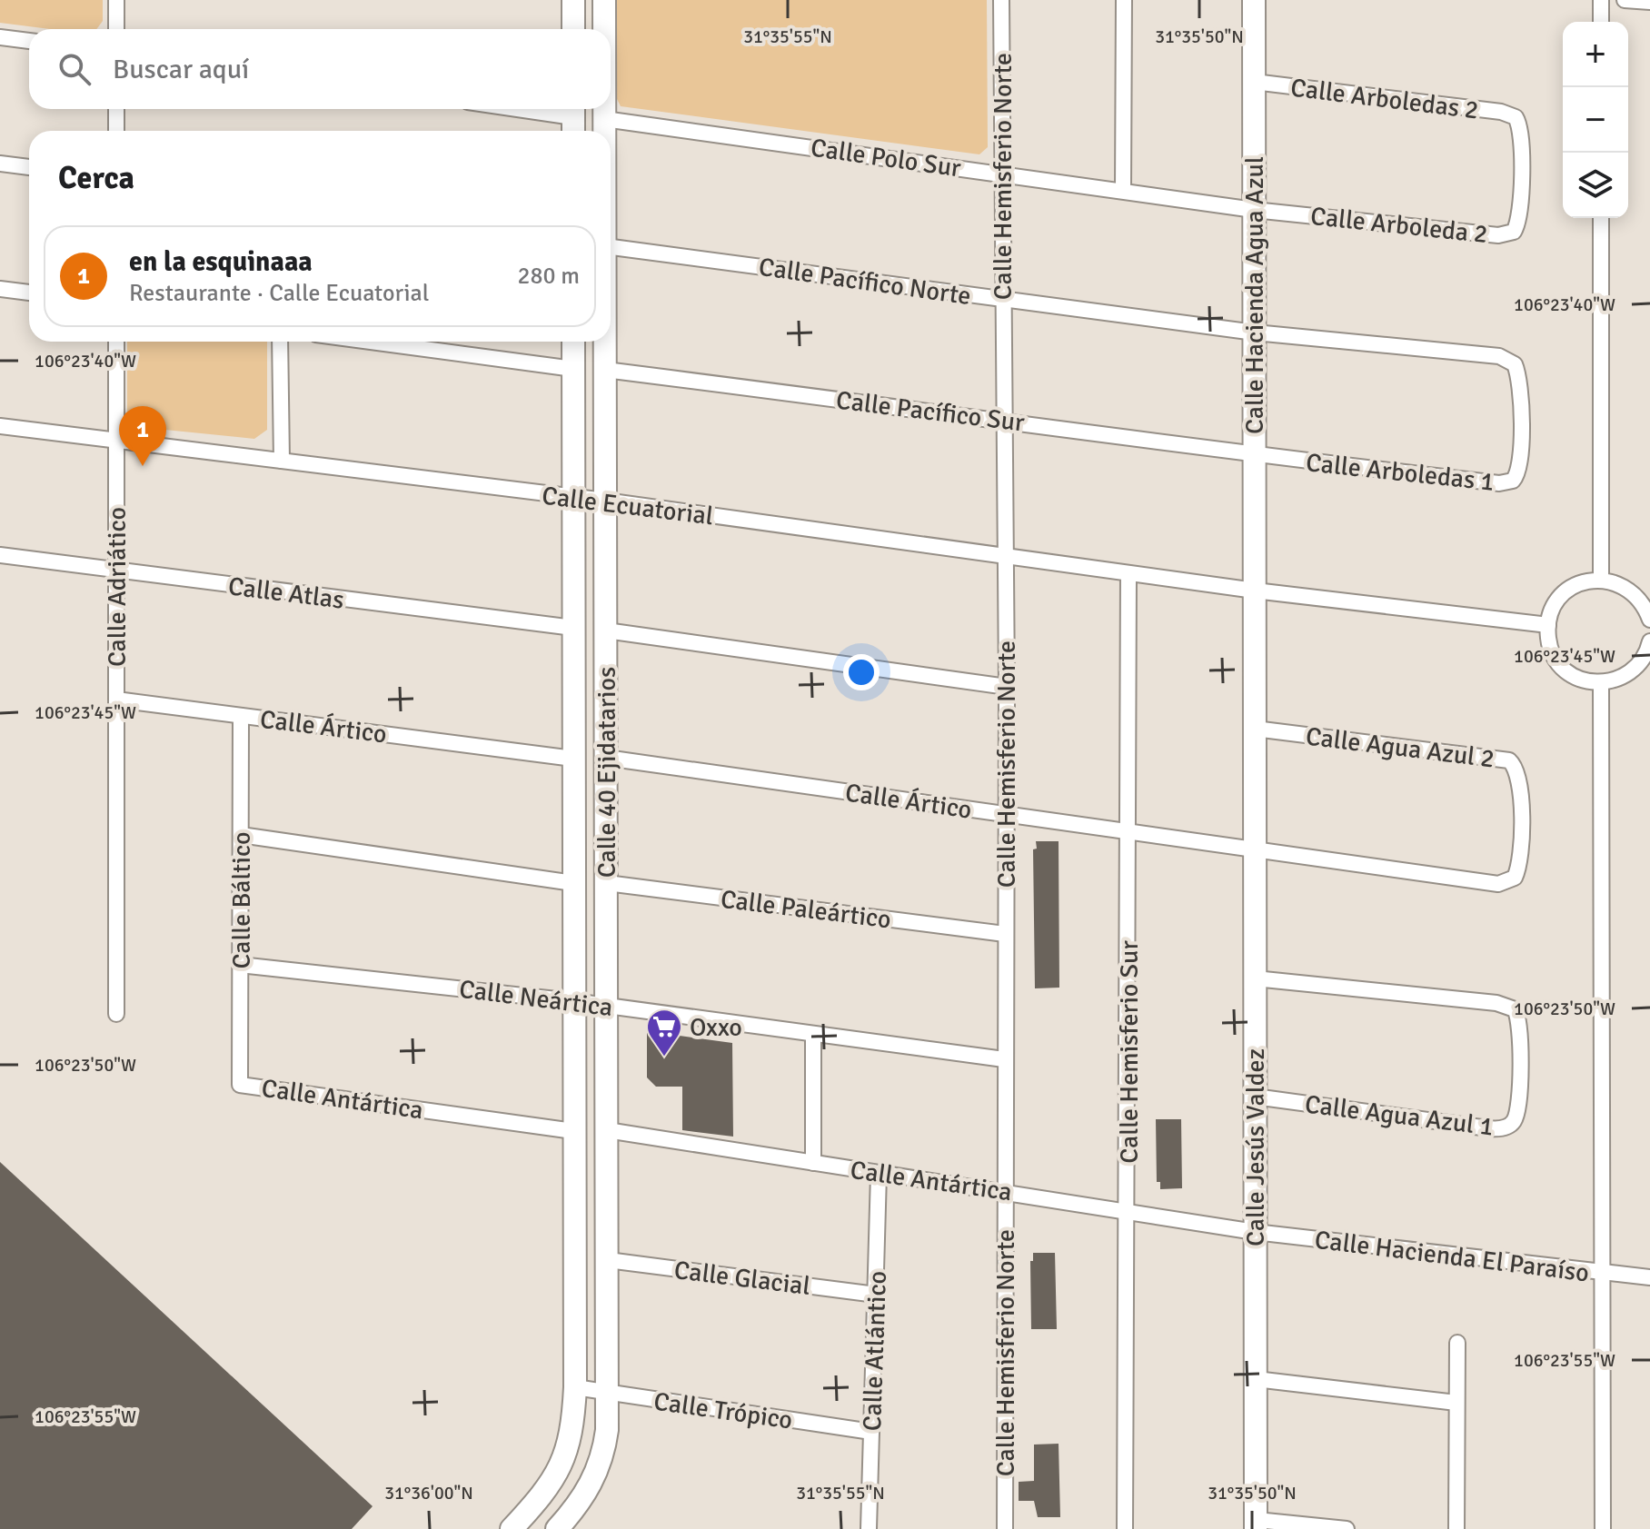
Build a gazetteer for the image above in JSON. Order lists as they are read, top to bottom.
{
  "streets": {
    "main road": ["Calle Hacienda Agua Azul", "Calle 40 Ejidatarios", "Calle Jesús Valdez"],
    "street": [
      "Calle Arboledas 2",
      "Calle Polo Sur",
      "Calle Hemisferio Norte",
      "Calle Arboleda 2",
      "Calle Pacífico Norte",
      "Calle Pacífico Sur",
      "Calle Arboledas 1",
      "Calle Ecuatorial",
      "Calle Adriático",
      "Calle Atlas",
      "Calle Ártico",
      "Calle Agua Azul 2",
      "Calle Báltico",
      "Calle Paleártico",
      "Calle Neártica",
      "Calle Hemisferio Sur",
      "Calle Antártica",
      "Calle Agua Azul 1",
      "Calle Hacienda El Paraíso",
      "Calle Glacial",
      "Calle Atlántico",
      "Calle Trópico"
    ]
  },
  "crossings": [
    ["Calle Arboledas 2", "Calle Arboleda 2"],
    ["Calle Arboledas 2", "Calle Hacienda Agua Azul"],
    ["Calle Polo Sur", "Calle Hemisferio Norte"],
    ["Calle Polo Sur", "Calle Arboleda 2"],
    ["Calle Polo Sur", "Calle Hacienda Agua Azul"],
    ["Calle Polo Sur", "Calle 40 Ejidatarios"],
    ["Calle Hemisferio Norte", "Calle Pacífico Norte"],
    ["Calle Hemisferio Norte", "Calle Pacífico Sur"],
    ["Calle Hemisferio Norte", "Calle Ecuatorial"],
    ["Calle Hemisferio Norte", "Calle Ártico"],
    ["Calle Hemisferio Norte", "Calle Paleártico"],
    ["Calle Hemisferio Norte", "Calle Neártica"],
    ["Calle Hemisferio Norte", "Calle Antártica"],
    ["Calle Arboleda 2", "Calle Hacienda Agua Azul"],
    ["Calle Pacífico Norte", "Calle Hacienda Agua Azul"],
    ["Calle Pacífico Norte", "Calle Arboledas 1"],
    ["Calle Hacienda Agua Azul", "Calle Pacífico Sur"],
    ["Calle Hacienda Agua Azul", "Calle Arboledas 1"],
    ["Calle Hacienda Agua Azul", "Calle Ecuatorial"],
    ["Calle Hacienda Agua Azul", "Calle Jesús Valdez"],
    ["Calle Pacífico Sur", "Calle Arboledas 1"],
    ["Calle Pacífico Sur", "Calle 40 Ejidatarios"],
    ["Calle Ecuatorial", "Calle Adriático"],
    ["Calle Ecuatorial", "Calle 40 Ejidatarios"],
    ["Calle Ecuatorial", "Calle Hemisferio Sur"],
    ["Calle Ecuatorial", "Calle Jesús Valdez"],
    ["Calle Adriático", "Calle Atlas"],
    ["Calle Adriático", "Calle Ártico"],
    ["Calle Atlas", "Calle 40 Ejidatarios"],
    ["Calle Ártico", "Calle Agua Azul 2"],
    ["Calle Ártico", "Calle 40 Ejidatarios"],
    ["Calle Ártico", "Calle Báltico"],
    ["Calle Ártico", "Calle Hemisferio Sur"],
    ["Calle Ártico", "Calle Jesús Valdez"],
    ["Calle Agua Azul 2", "Calle Jesús Valdez"],
    ["Calle 40 Ejidatarios", "Calle Paleártico"],
    ["Calle 40 Ejidatarios", "Calle Neártica"],
    ["Calle 40 Ejidatarios", "Calle Antártica"],
    ["Calle 40 Ejidatarios", "Calle Glacial"],
    ["Calle 40 Ejidatarios", "Calle Trópico"],
    ["Calle Báltico", "Calle Neártica"],
    ["Calle Báltico", "Calle Antártica"],
    ["Calle Hemisferio Sur", "Calle Antártica"],
    ["Calle Antártica", "Calle Jesús Valdez"],
    ["Calle Antártica", "Calle Hacienda El Paraíso"],
    ["Calle Antártica", "Calle Atlántico"],
    ["Calle Agua Azul 1", "Calle Jesús Valdez"],
    ["Calle Jesús Valdez", "Calle Hacienda El Paraíso"],
    ["Calle Glacial", "Calle Atlántico"],
    ["Calle Atlántico", "Calle Trópico"]
  ],
  "places": {
    "supermarket": ["Oxxo"]
  },
  "page": {
    "map_buttons": ["+", "−"],
    "search": "Buscar aquí",
    "heading": "Cerca",
    "list": [
      {
        "mark": "1",
        "name": "en la esquinaaa",
        "note": "Restaurante · Calle Ecuatorial",
        "value": "280 m"
      }
    ],
    "pins": "1"
  },
  "coordinates": [
    "31°35'55\"N",
    "31°35'50\"N",
    "106°23'40\"W",
    "106°23'45\"W",
    "106°23'50\"W",
    "106°23'55\"W",
    "31°36'00\"N"
  ]
}
